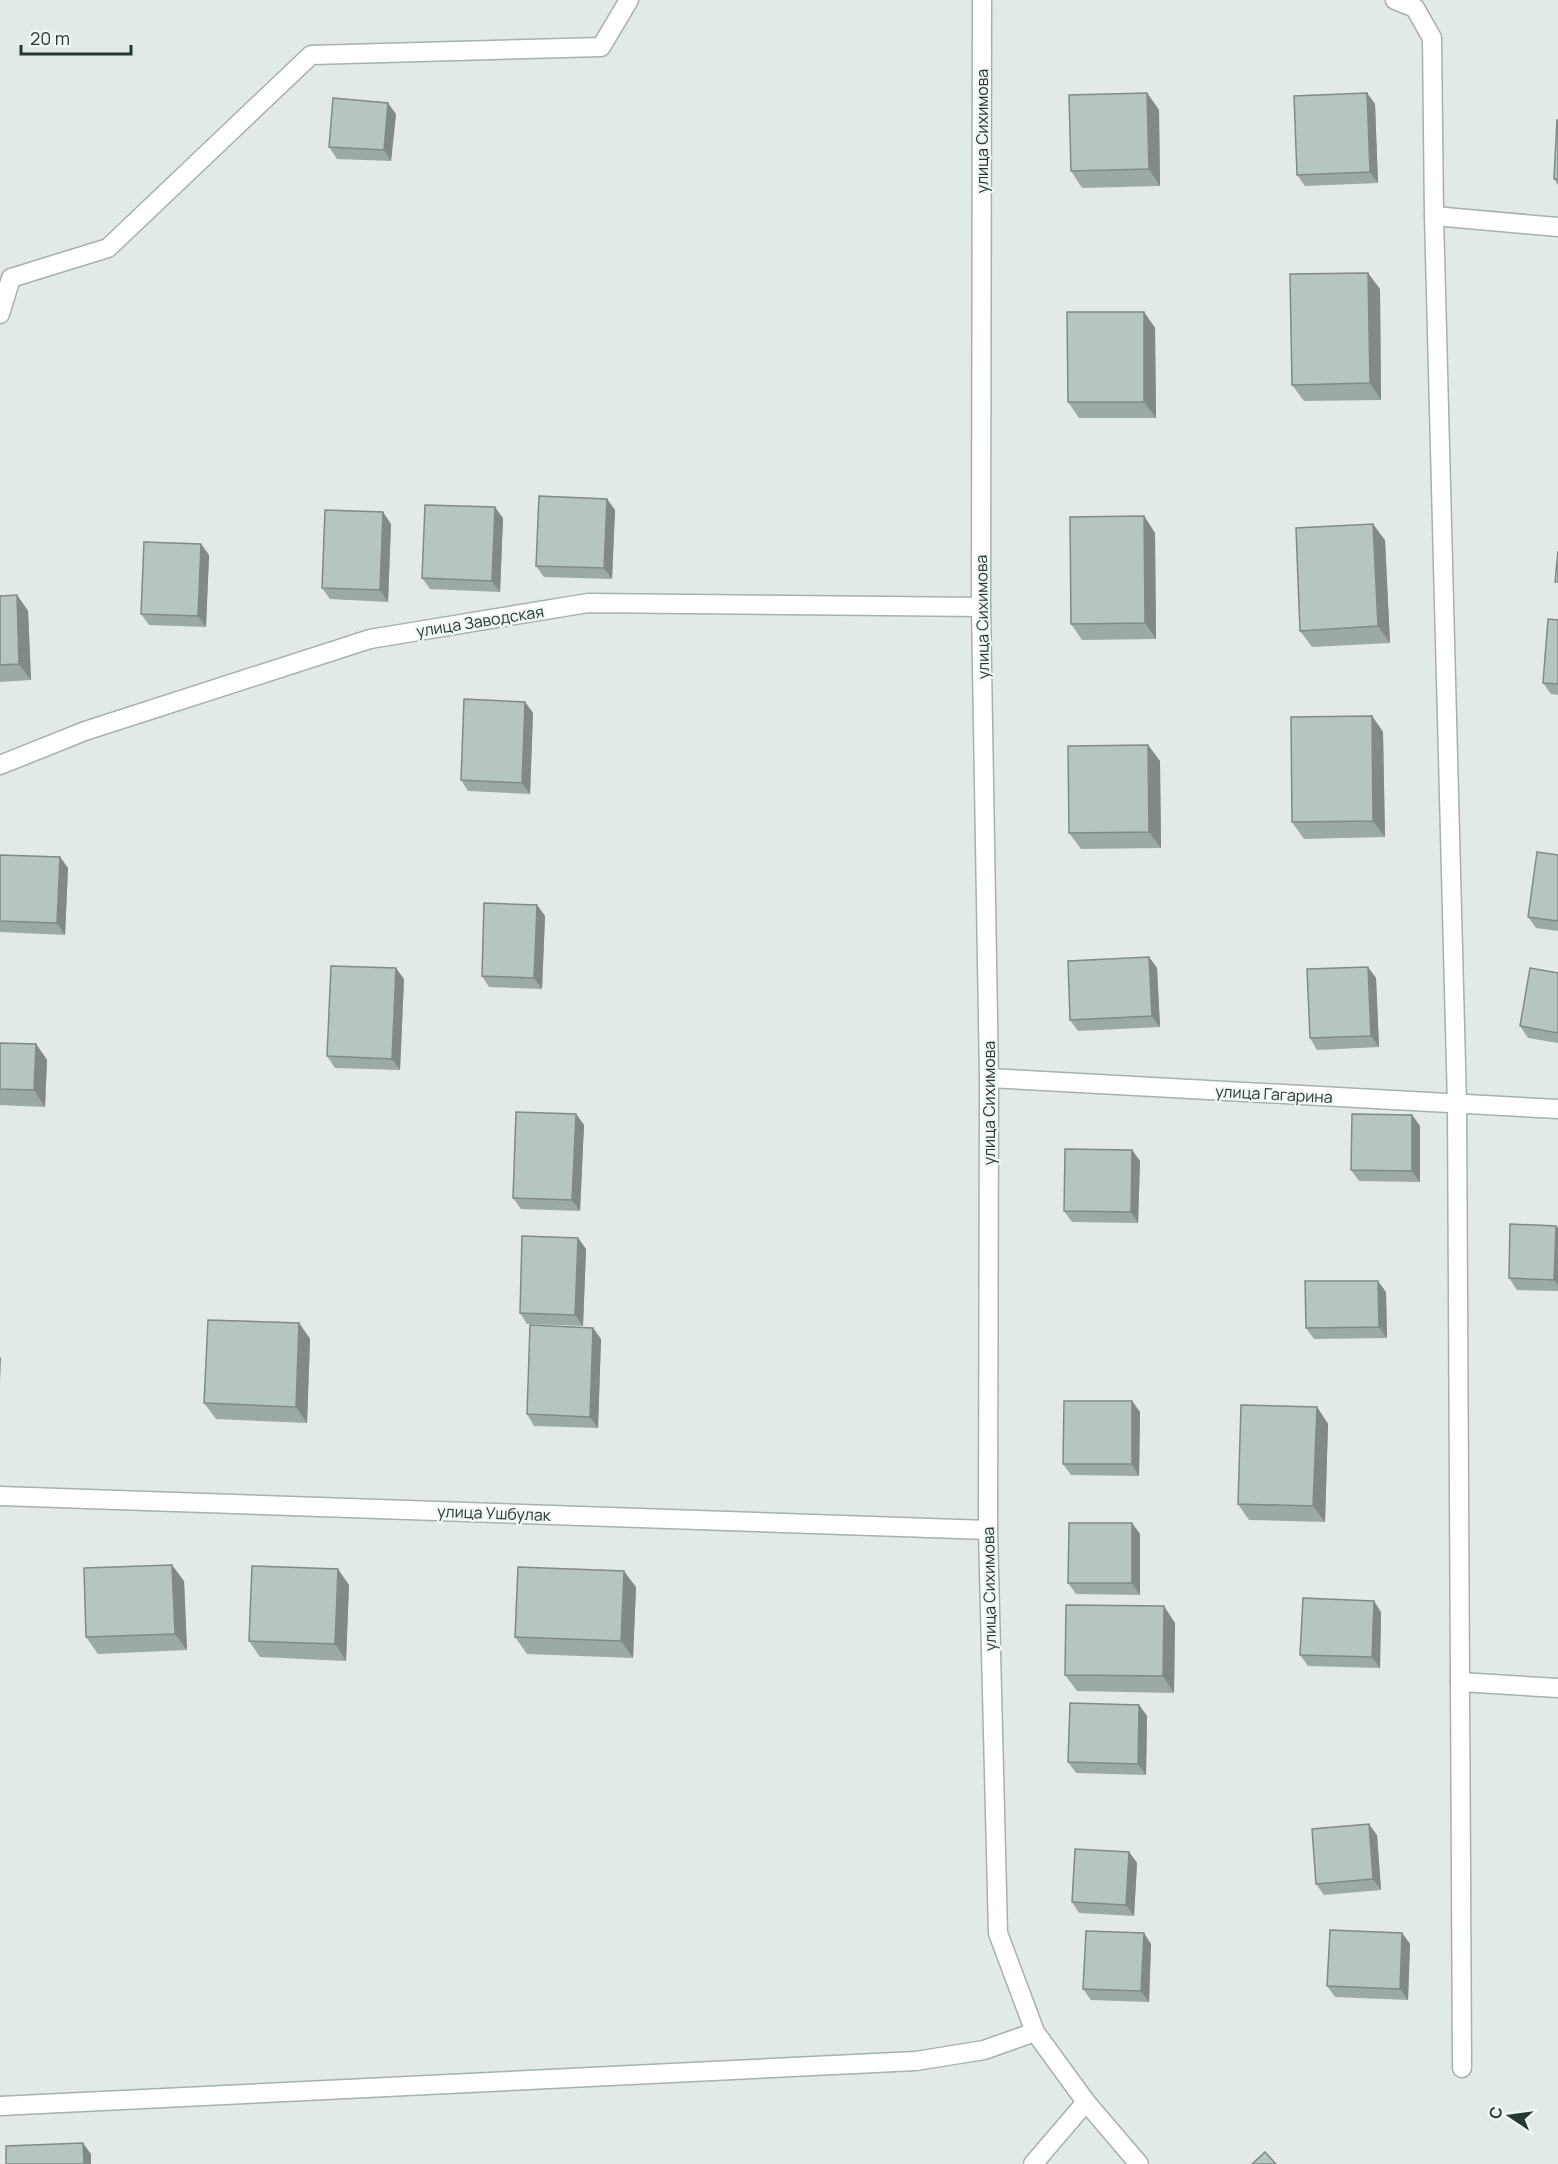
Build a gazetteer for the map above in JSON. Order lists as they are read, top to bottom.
{
  "streets": {
    "street": [
      "улица Сихимова",
      "улица Заводская",
      "улица Гагарина",
      "улица Ушбулак"
    ]
  },
  "crossings": [
    ["улица Сихимова", "улица Заводская"],
    ["улица Сихимова", "улица Гагарина"],
    ["улица Сихимова", "улица Ушбулак"]
  ],
  "scale_bar": "20 m",
  "north": "left"
}
